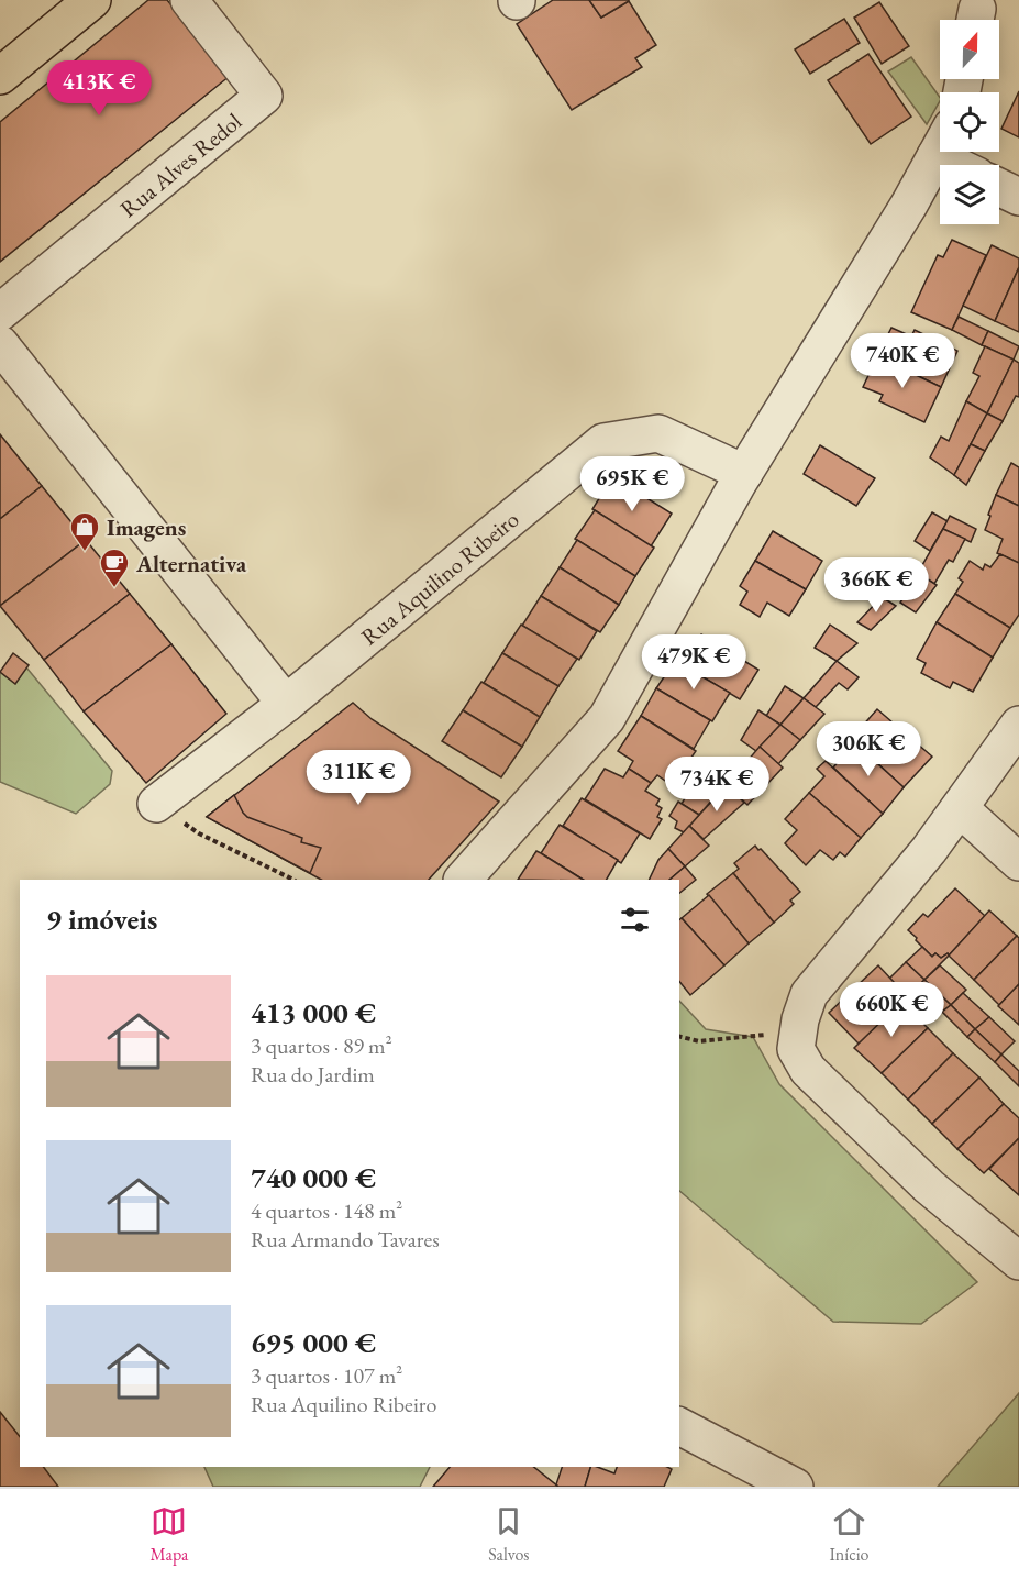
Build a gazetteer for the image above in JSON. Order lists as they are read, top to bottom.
{
  "streets": {
    "street": ["Rua Alves Redol", "Rua Aquilino Ribeiro"]
  },
  "places": {
    "shop": ["Imagens"],
    "cafe": ["Alternativa"]
  },
  "north": "top",
  "page": {
    "price": [
      "413K €",
      "740K €",
      "695K €",
      "366K €",
      "479K €",
      "306K €",
      "311K €",
      "734K €",
      "660K €"
    ],
    "heading": "9 imóveis",
    "list": [
      {
        "name": "413 000 €",
        "note": "3 quartos · 89 m² · Rua do Jardim"
      },
      {
        "name": "740 000 €",
        "note": "4 quartos · 148 m² · Rua Armando Tavares"
      },
      {
        "name": "695 000 €",
        "note": "3 quartos · 107 m² · Rua Aquilino Ribeiro"
      }
    ],
    "tabs": ["Mapa", "Salvos", "Início"]
  }
}
